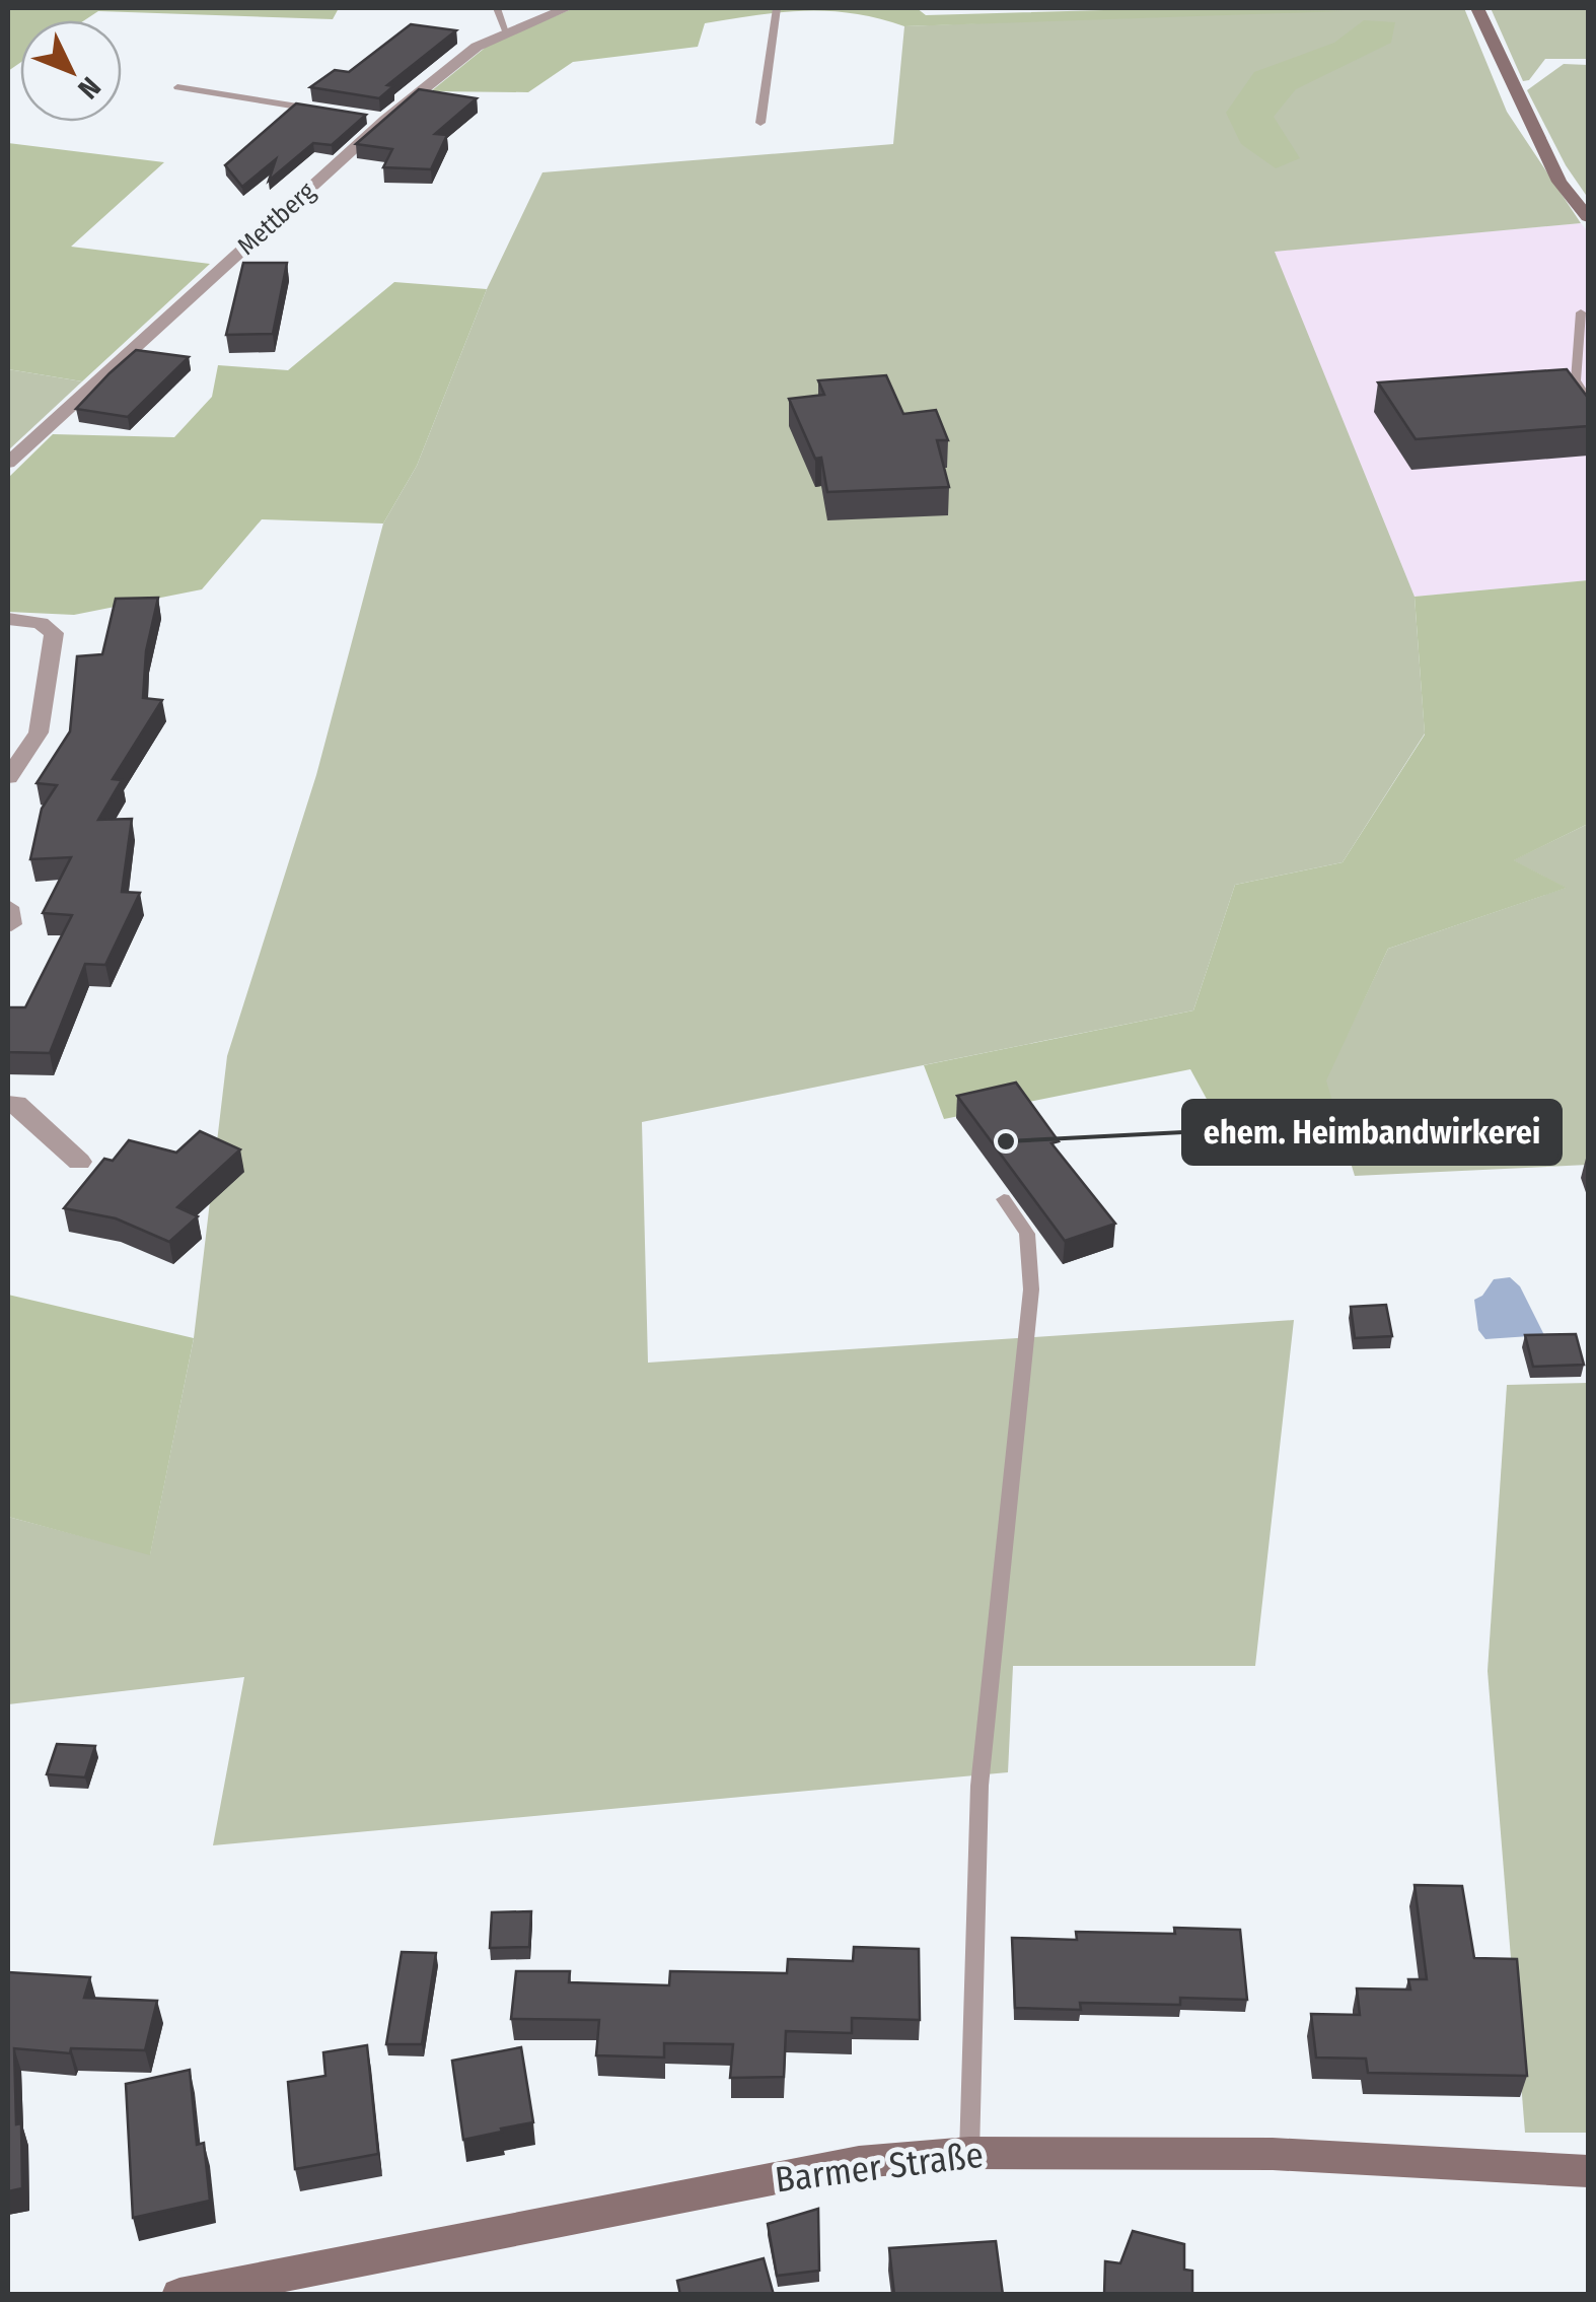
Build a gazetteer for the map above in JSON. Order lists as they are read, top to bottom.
{
  "streets": {
    "main road": ["Barmer Straße"],
    "street": ["Mettberg"]
  },
  "places": ["ehem. Heimbandwirkerei"],
  "north": "bottom right"
}
